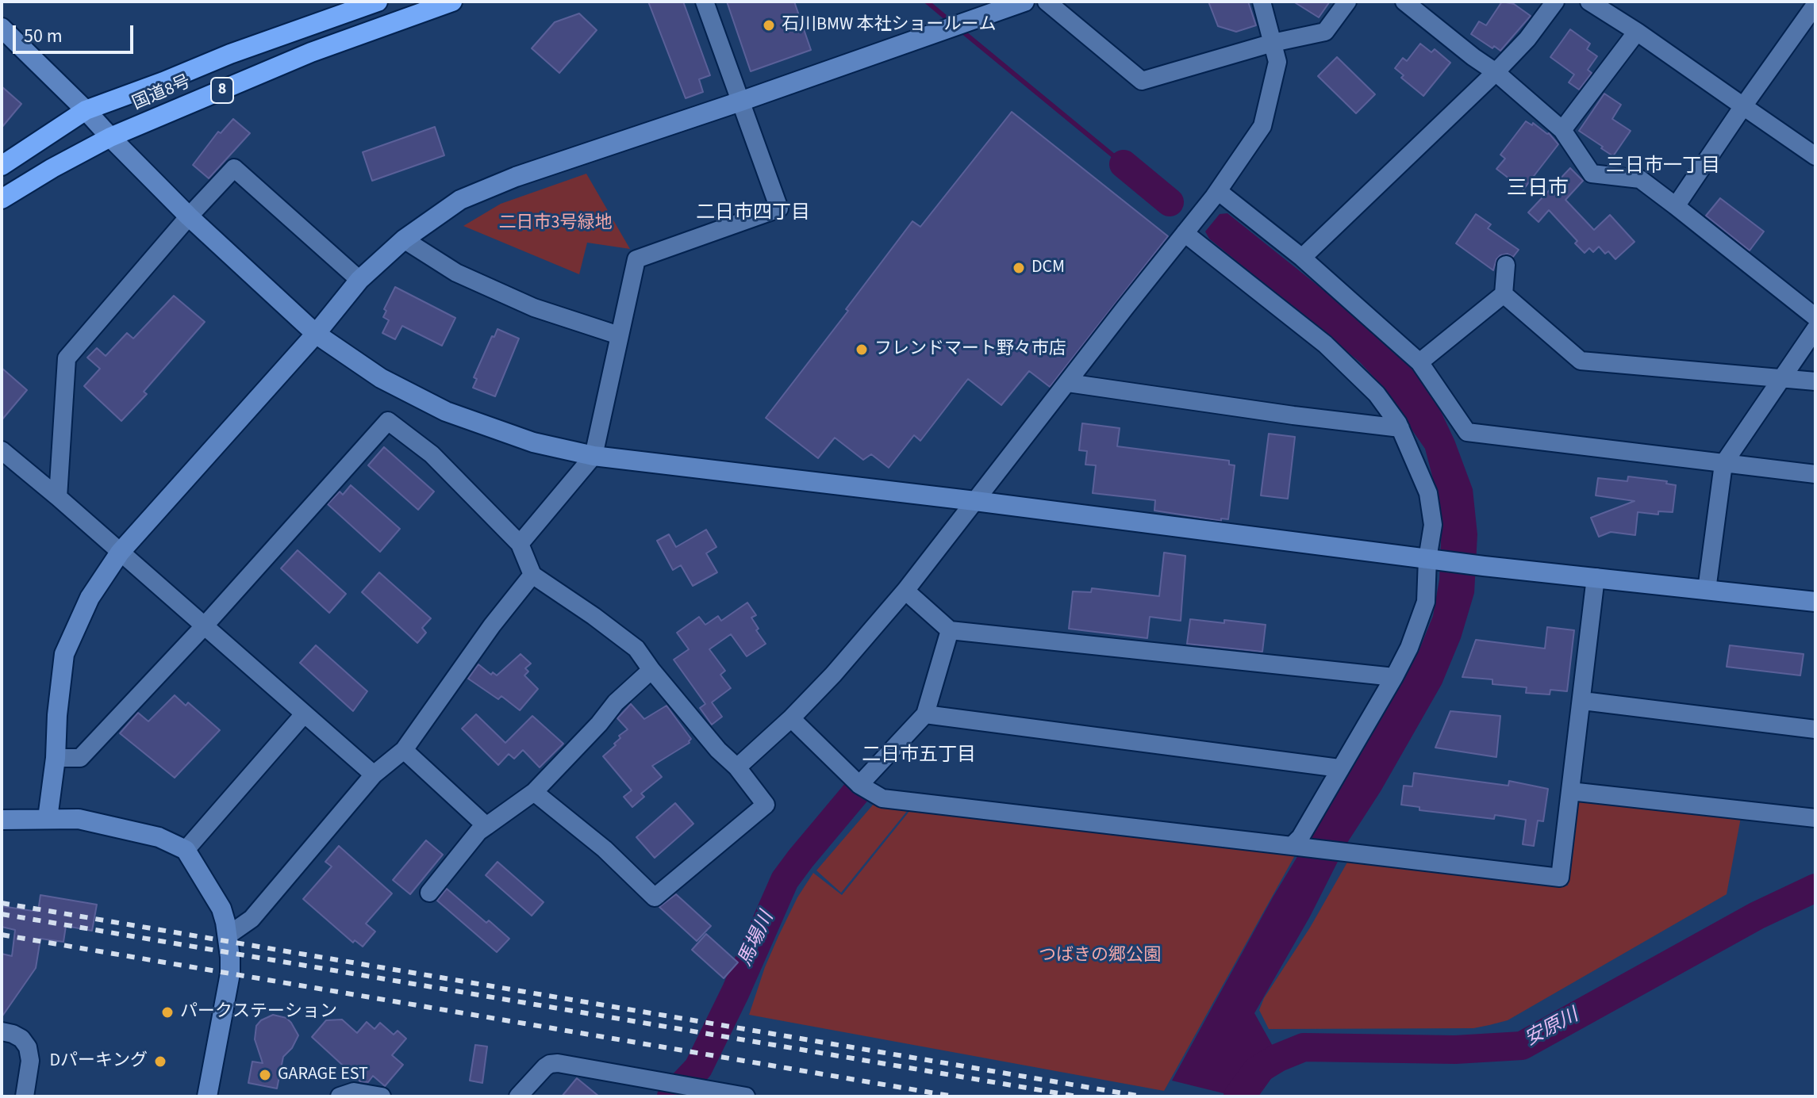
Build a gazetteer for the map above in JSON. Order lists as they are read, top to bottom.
{
  "streets": {
    "highway": ["8", "国道8号"]
  },
  "districts": [
    "三日市一丁目",
    "三日市",
    "二日市四丁目",
    "二日市五丁目"
  ],
  "water": ["馬場川", "安原川"],
  "parks": ["二日市3号緑地", "つばきの郷公園"],
  "places": [
    "石川BMW 本社ショールーム",
    "DCM",
    "フレンドマート野々市店",
    "パークステーション",
    "Dパーキング",
    "GARAGE EST"
  ],
  "scale_bar": "50 m"
}
